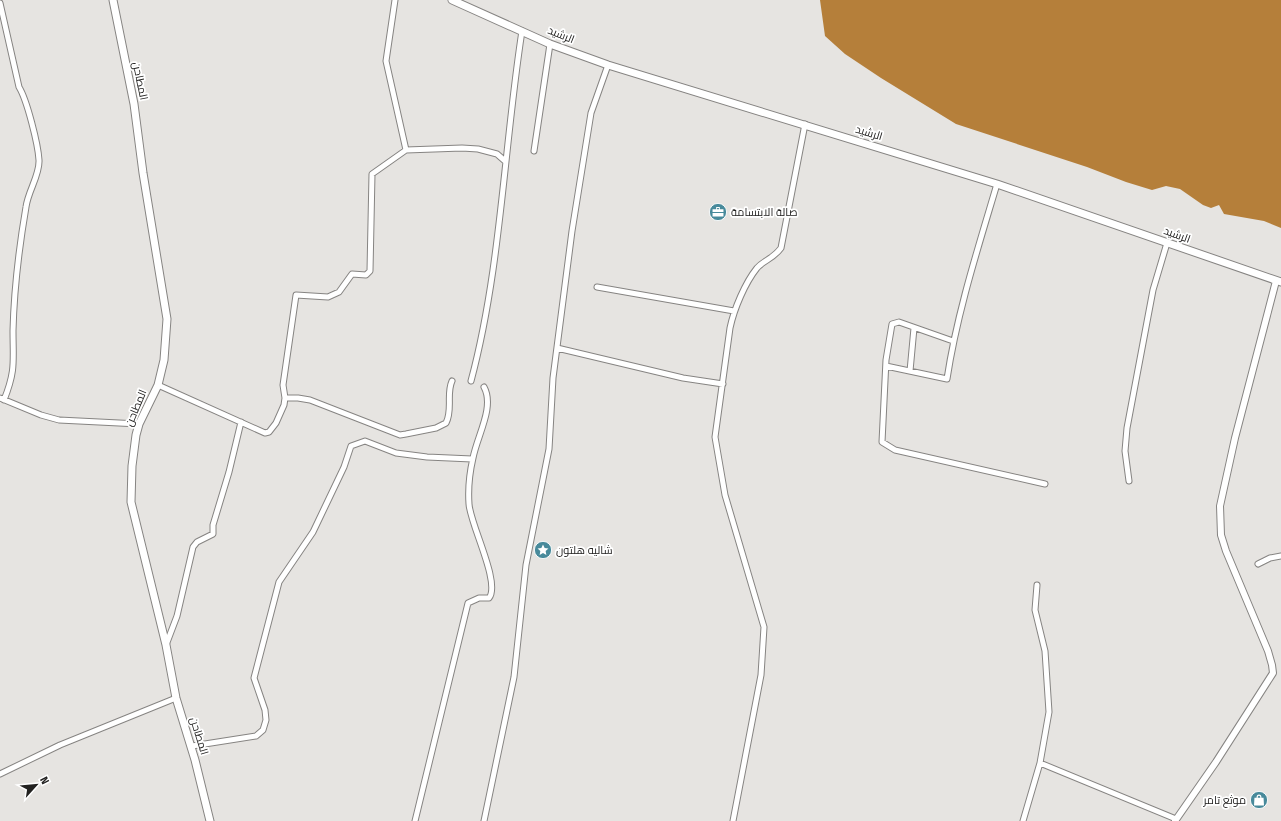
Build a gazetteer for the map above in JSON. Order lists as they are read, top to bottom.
{
  "streets": {
    "main road": ["الرشيد", "المطاحن"]
  },
  "places": {
    "office": ["صالة الابتسامة"],
    "place": ["شاليه هلتون"],
    "shop": ["موثع تامر"]
  },
  "north": "top right"
}
